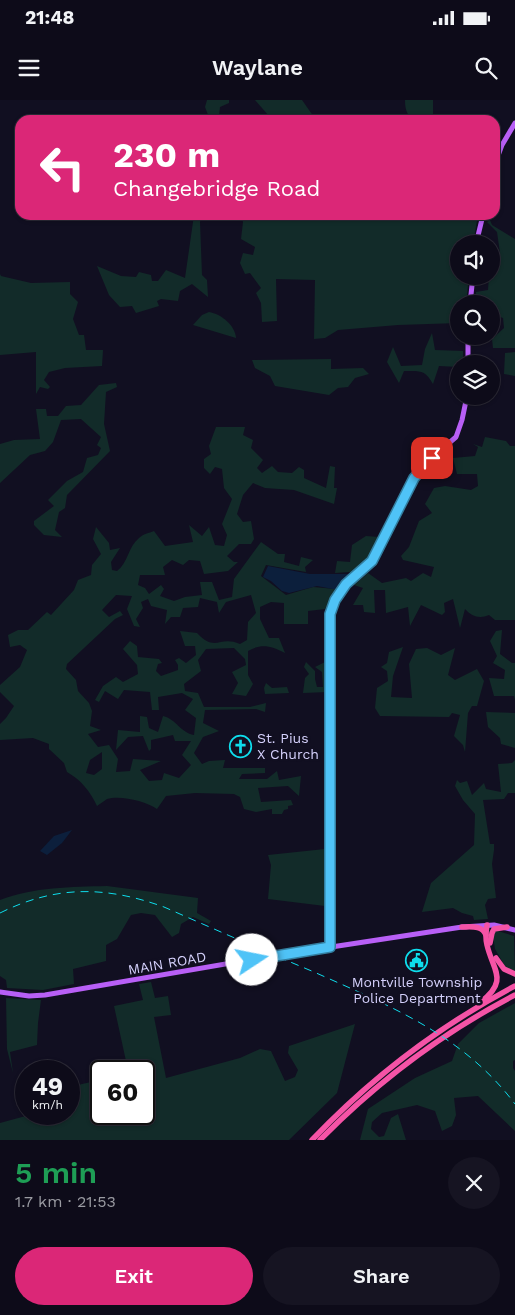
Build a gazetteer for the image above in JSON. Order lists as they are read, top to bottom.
{
  "streets": {
    "main road": ["MAIN ROAD"]
  },
  "places": {
    "church": ["St. Pius X Church"],
    "public building": ["Montville Township Police Department"]
  },
  "page": {
    "status": "21:48",
    "header": "Waylane",
    "turn": ["230 m", "Changebridge Road"],
    "speed": "49 km/h",
    "limit": "60",
    "heading": ["5 min", "1.7 km · 21:53"],
    "buttons": ["Exit", "Share"]
  }
}
